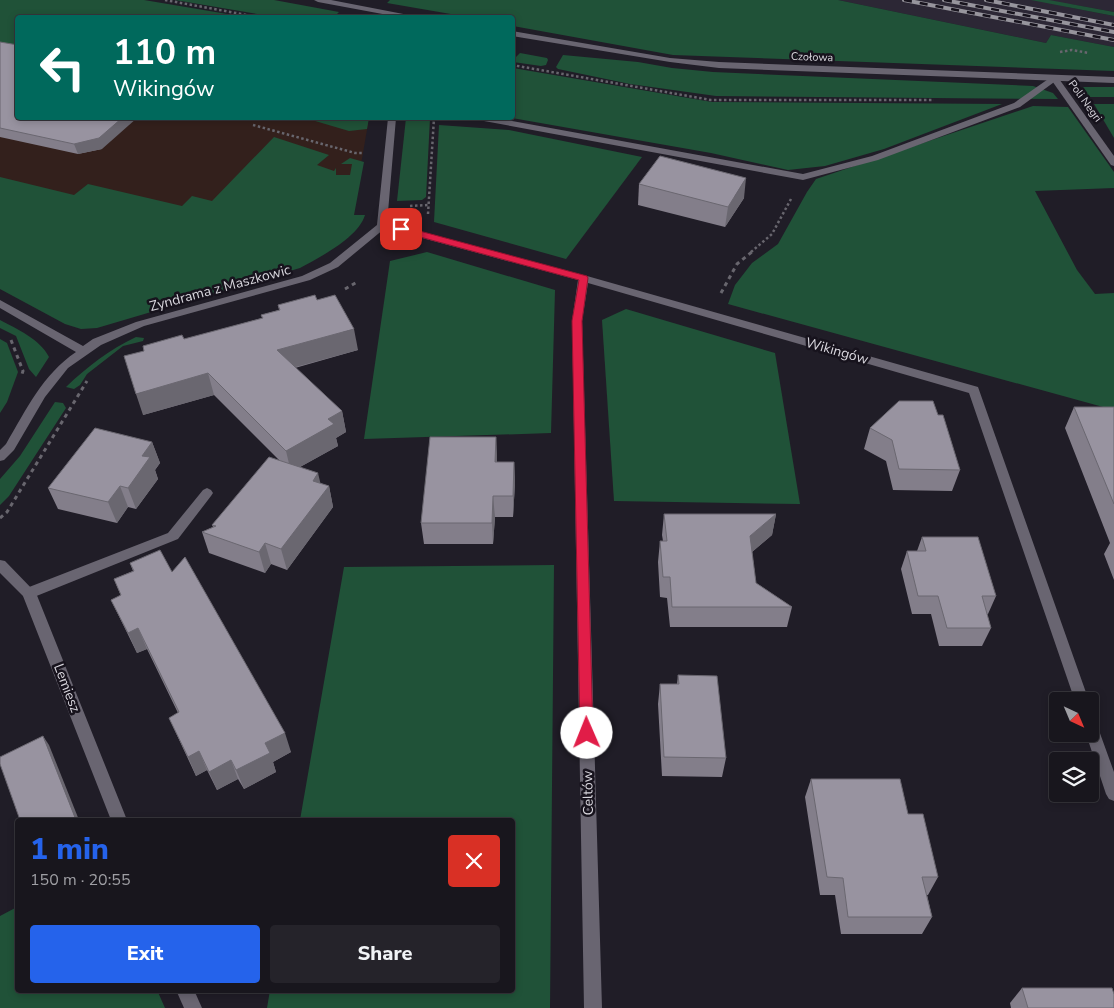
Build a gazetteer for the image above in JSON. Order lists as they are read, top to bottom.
{
  "streets": {
    "street": [
      "Czołowa",
      "Poli Negri",
      "Zyndrama z Maszkowic",
      "Wikingów",
      "Lemiesz",
      "Celtów"
    ]
  },
  "crossings": [
    ["Czołowa", "Poli Negri"],
    ["Zyndrama z Maszkowic", "Wikingów"],
    ["Wikingów", "Celtów"]
  ],
  "north": "bottom right",
  "page": {
    "turn": ["110 m", "Wikingów"],
    "heading": ["1 min", "150 m · 20:55"],
    "buttons": ["Exit", "Share"]
  }
}
